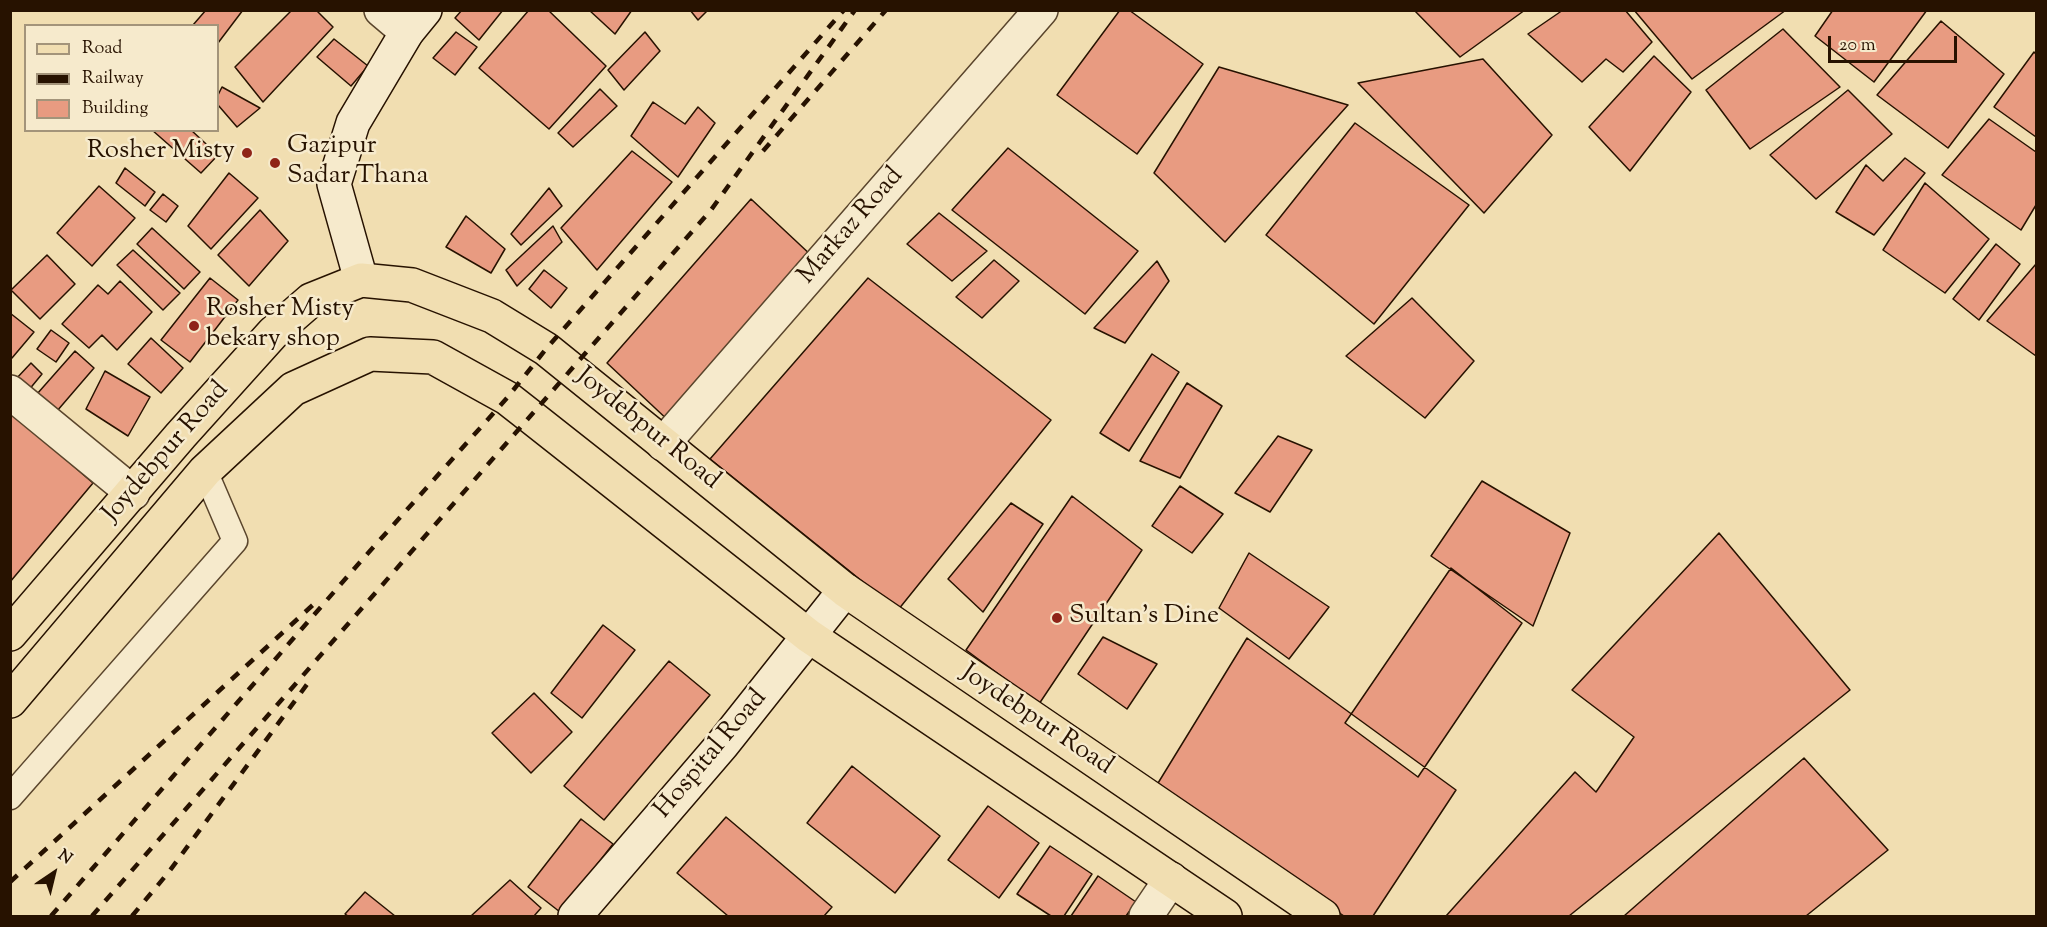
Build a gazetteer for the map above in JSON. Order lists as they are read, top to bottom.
{
  "streets": {
    "main road": ["Joydebpur Road"],
    "street": ["Markaz Road", "Hospital Road"]
  },
  "crossings": [
    ["Markaz Road", "Joydebpur Road"],
    ["Joydebpur Road", "Hospital Road"]
  ],
  "places": [
    "Rosher Misty",
    "Gazipur Sadar Thana",
    "Rosher Misty bekary shop",
    "Sultan's Dine"
  ],
  "legend": ["Road", "Railway", "Building"],
  "scale_bar": "20 m",
  "north": "top right"
}
